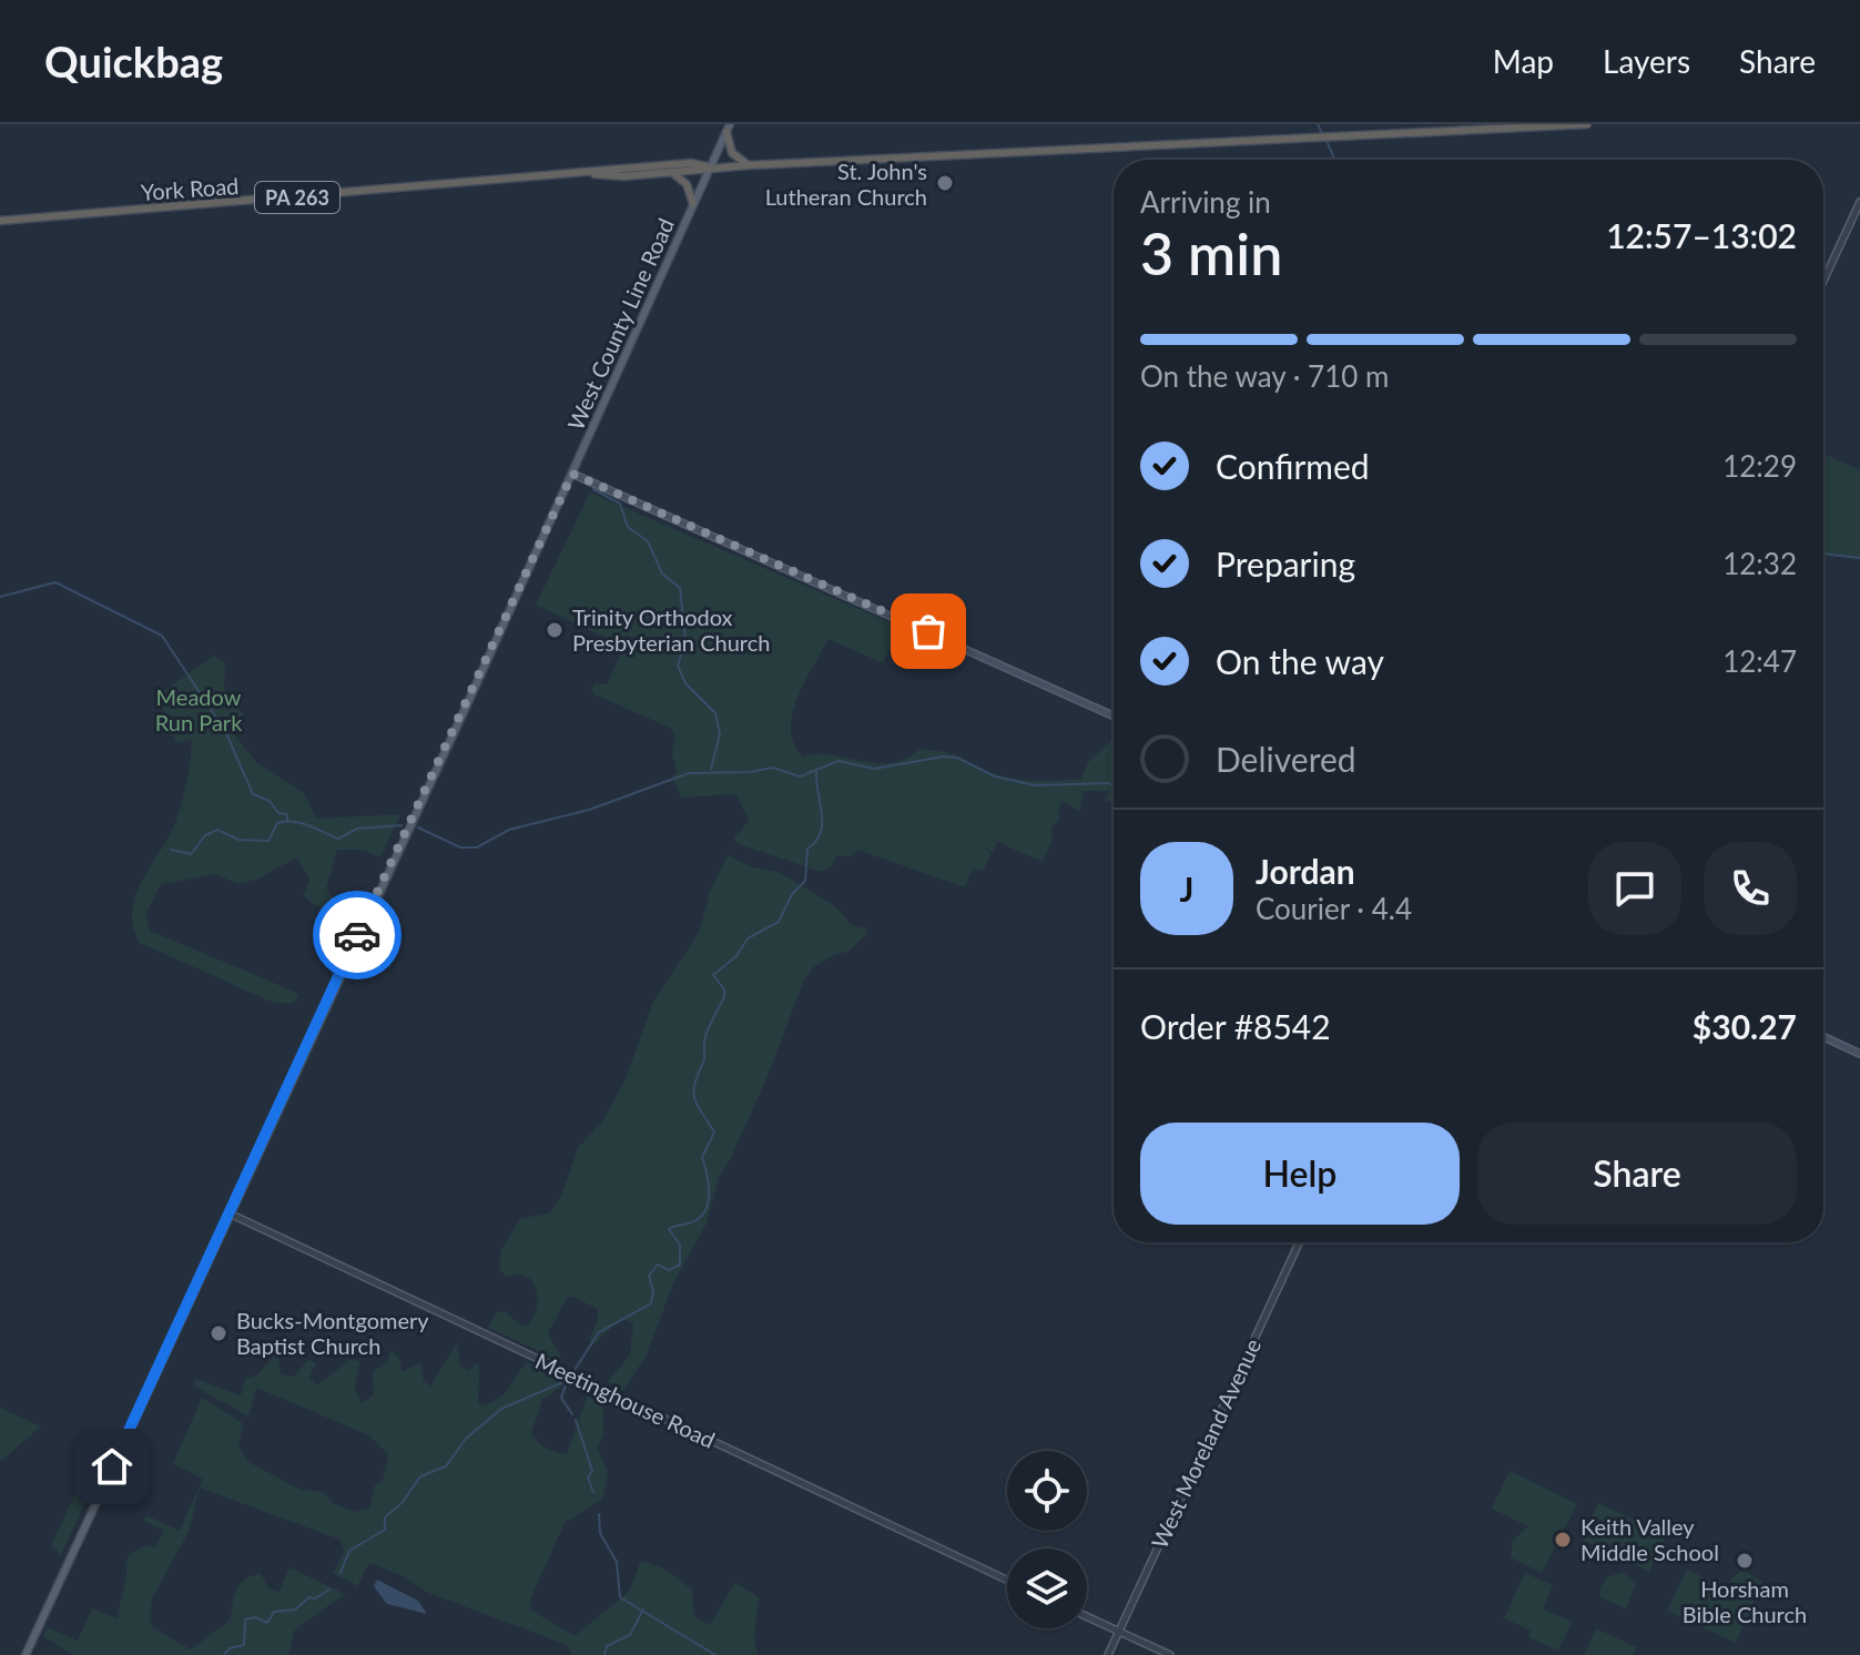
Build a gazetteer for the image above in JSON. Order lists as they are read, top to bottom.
{
  "streets": {
    "highway": ["York Road", "PA 263"],
    "main road": ["West County Line Road"],
    "street": ["Meetinghouse Road", "West Moreland Avenue"]
  },
  "crossings": [
    ["York Road", "PA 263"],
    ["York Road", "West County Line Road"],
    ["PA 263", "West County Line Road"],
    ["West County Line Road", "Meetinghouse Road"]
  ],
  "parks": ["Meadow Run Park"],
  "places": [
    "St. John's Lutheran Church",
    "Trinity Orthodox Presbyterian Church",
    "Bucks-Montgomery Baptist Church",
    "Keith Valley Middle School",
    "Horsham Bible Church"
  ],
  "page": {
    "header": "Quickbag",
    "nav": ["Map", "Layers", "Share"],
    "heading": ["3 min", "Arriving in", "12:57–13:02"],
    "panel": [
      "Jordan",
      "Courier · 4.4",
      "Order #8542",
      "$30.27"
    ],
    "bar": "On the way · 710 m",
    "list": [
      ["Confirmed", "12:29"],
      ["Preparing", "12:32"],
      ["On the way", "12:47"],
      "Delivered"
    ],
    "round": "J",
    "buttons": ["Help", "Share"]
  }
}
